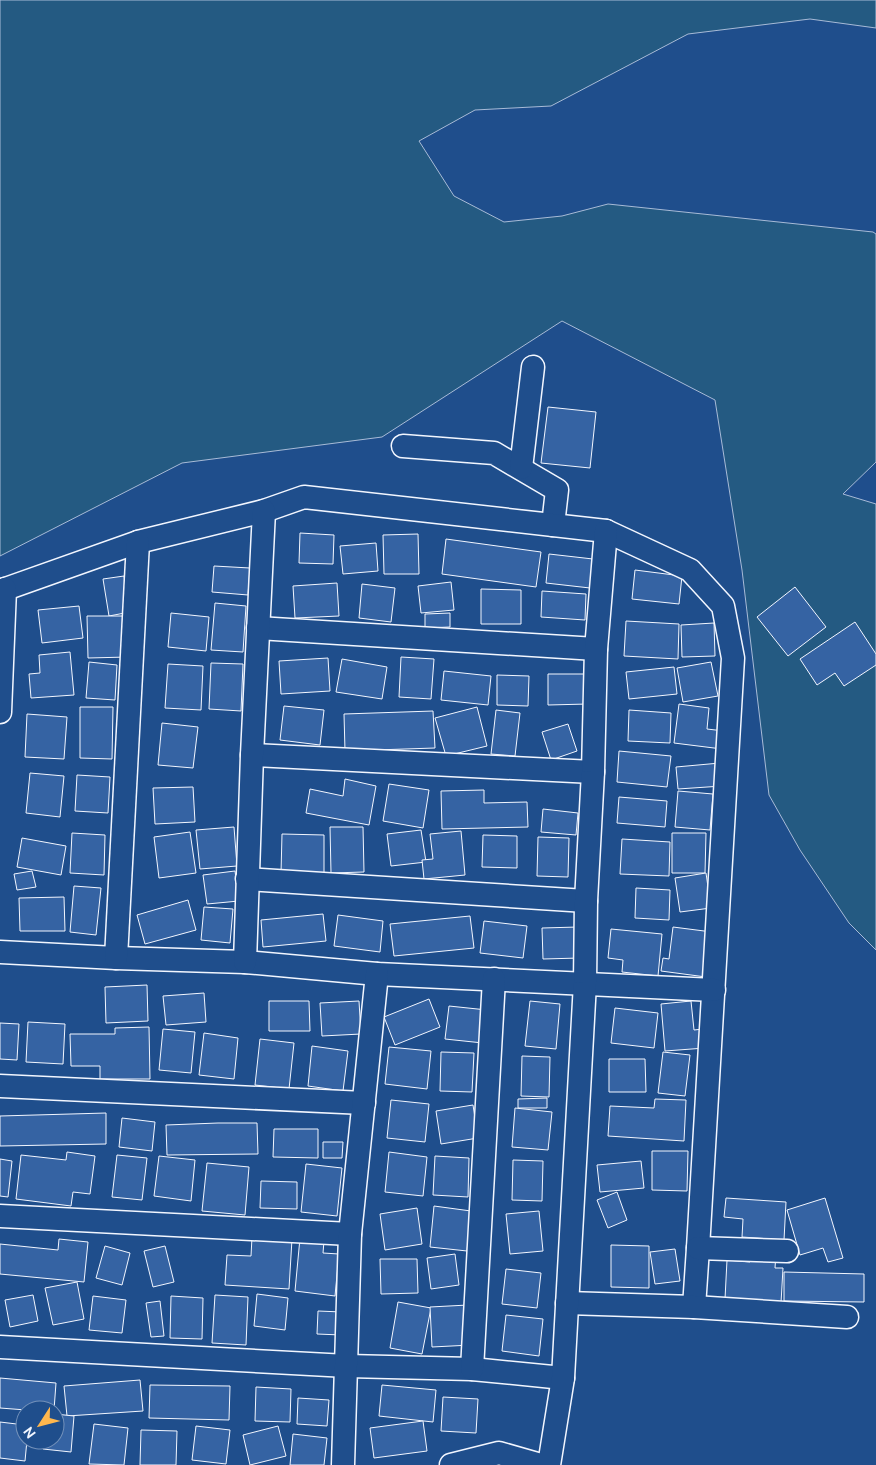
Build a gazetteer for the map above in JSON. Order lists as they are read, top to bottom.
{
  "north": "bottom left"
}
